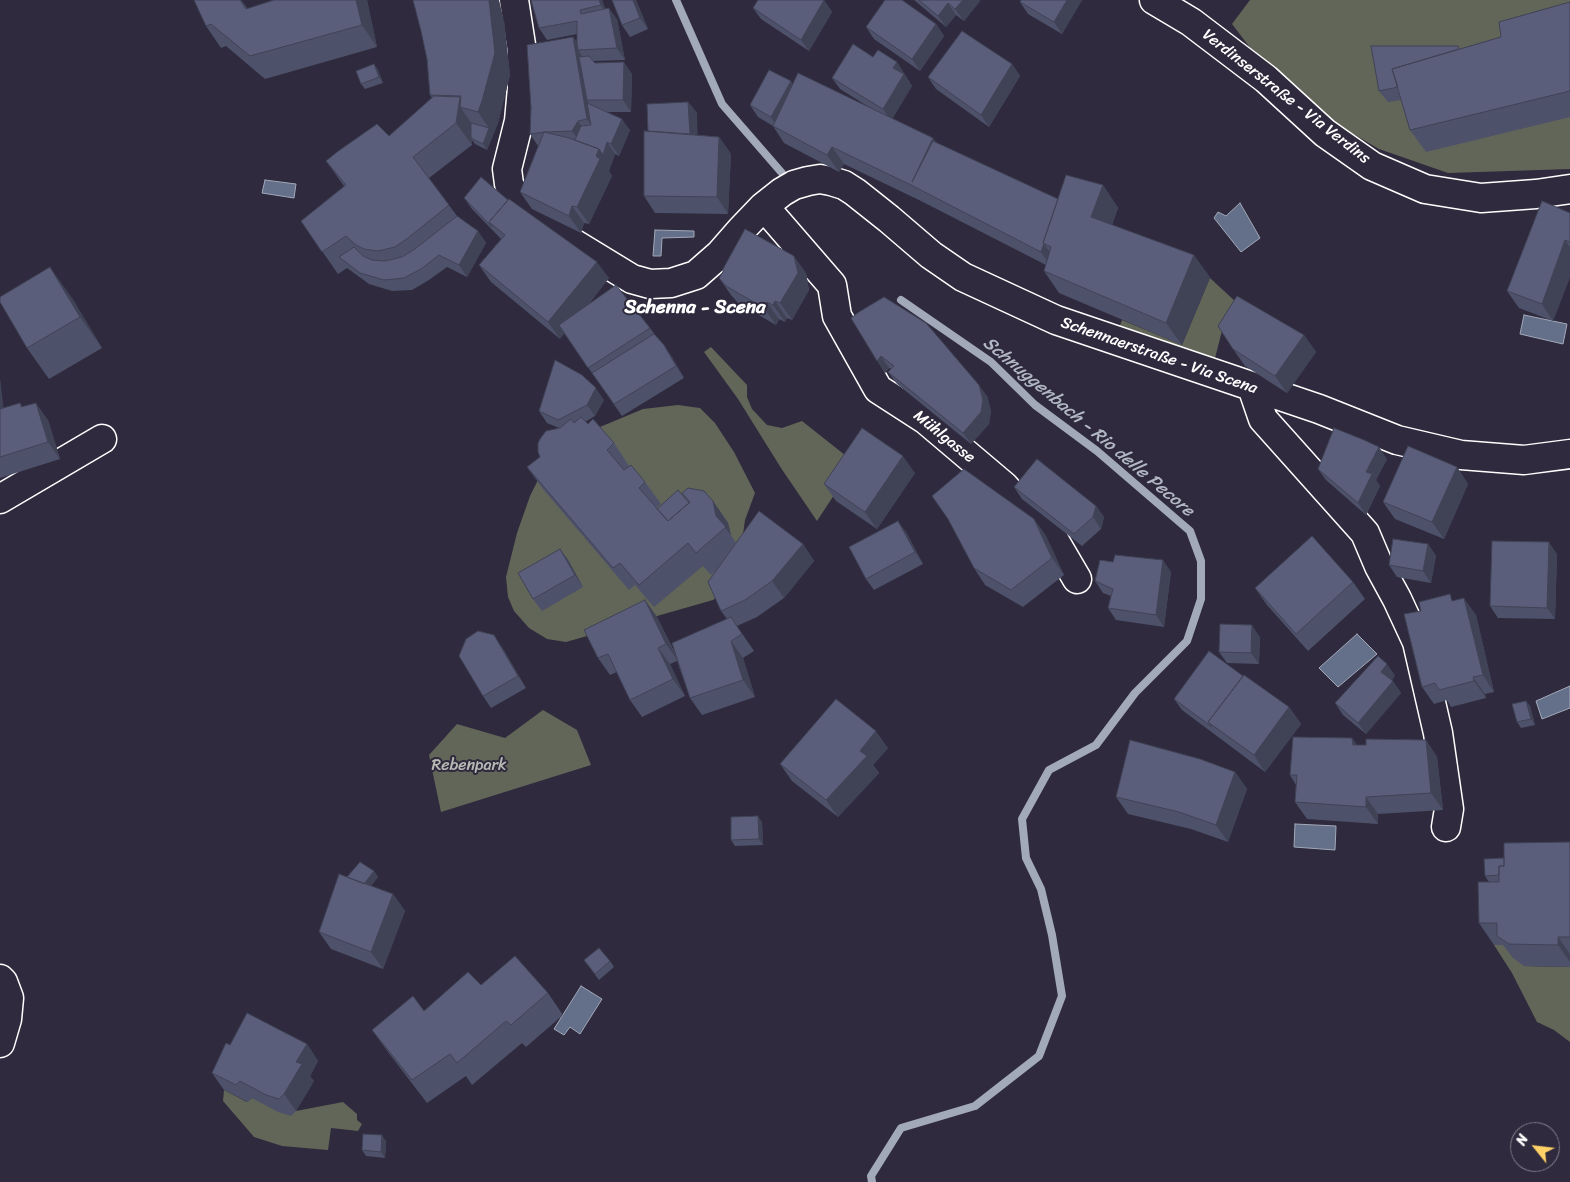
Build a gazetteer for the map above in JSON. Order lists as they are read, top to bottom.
{
  "streets": {
    "street": ["Verdinserstraße - Via Verdins", "Schennaerstraße - Via Scena", "Mühlgasse"]
  },
  "crossings": [
    ["Schennaerstraße - Via Scena", "Mühlgasse"]
  ],
  "districts": ["Schenna - Scena"],
  "water": ["Schnuggenbach - Rio delle Pecore"],
  "parks": ["Rebenpark"],
  "north": "top left"
}
